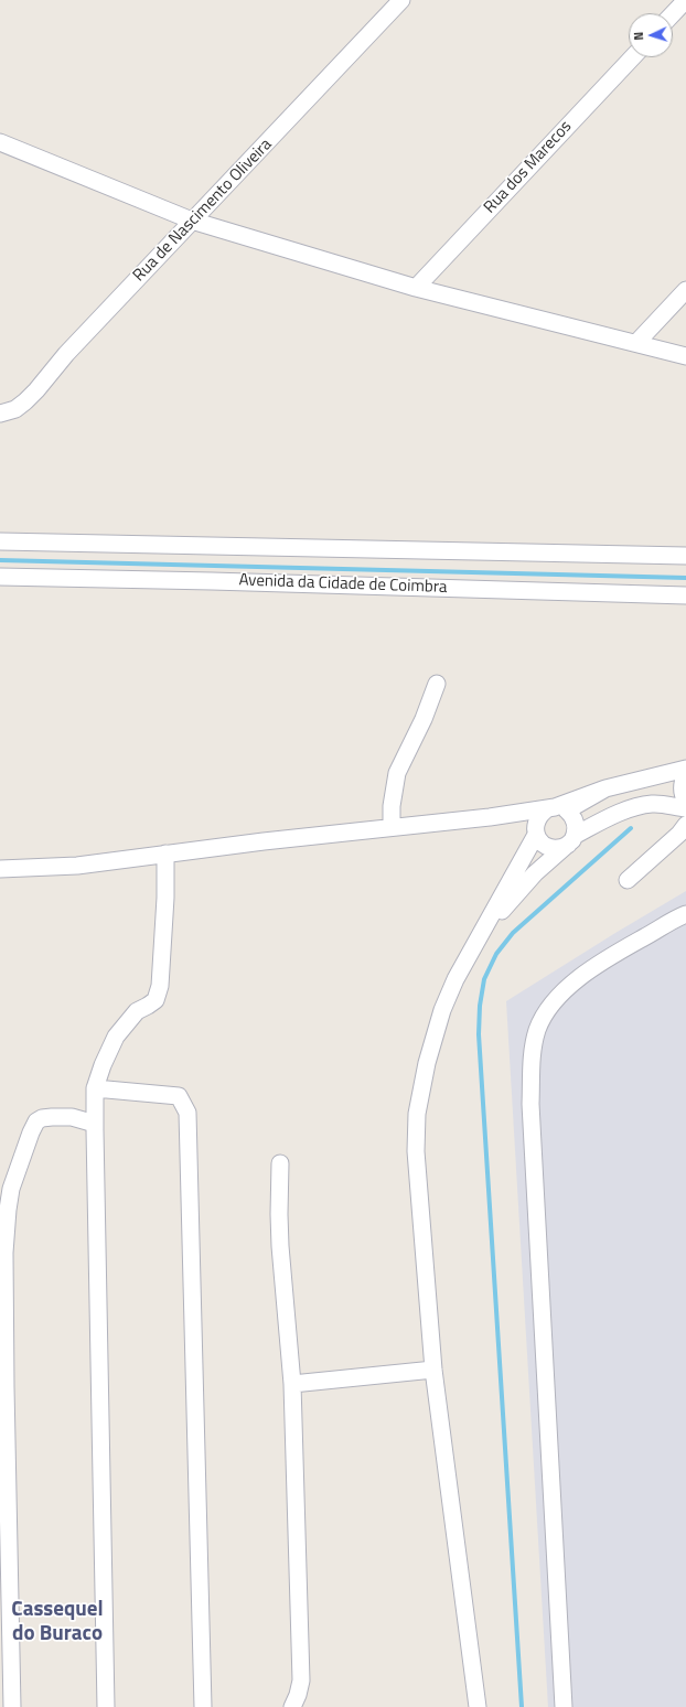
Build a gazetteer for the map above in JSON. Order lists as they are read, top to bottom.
{
  "streets": {
    "street": ["Rua dos Marecos", "Rua de Nascimento Oliveira", "Avenida da Cidade de Coimbra"]
  },
  "districts": ["Cassequel do Buraco"],
  "north": "left"
}
